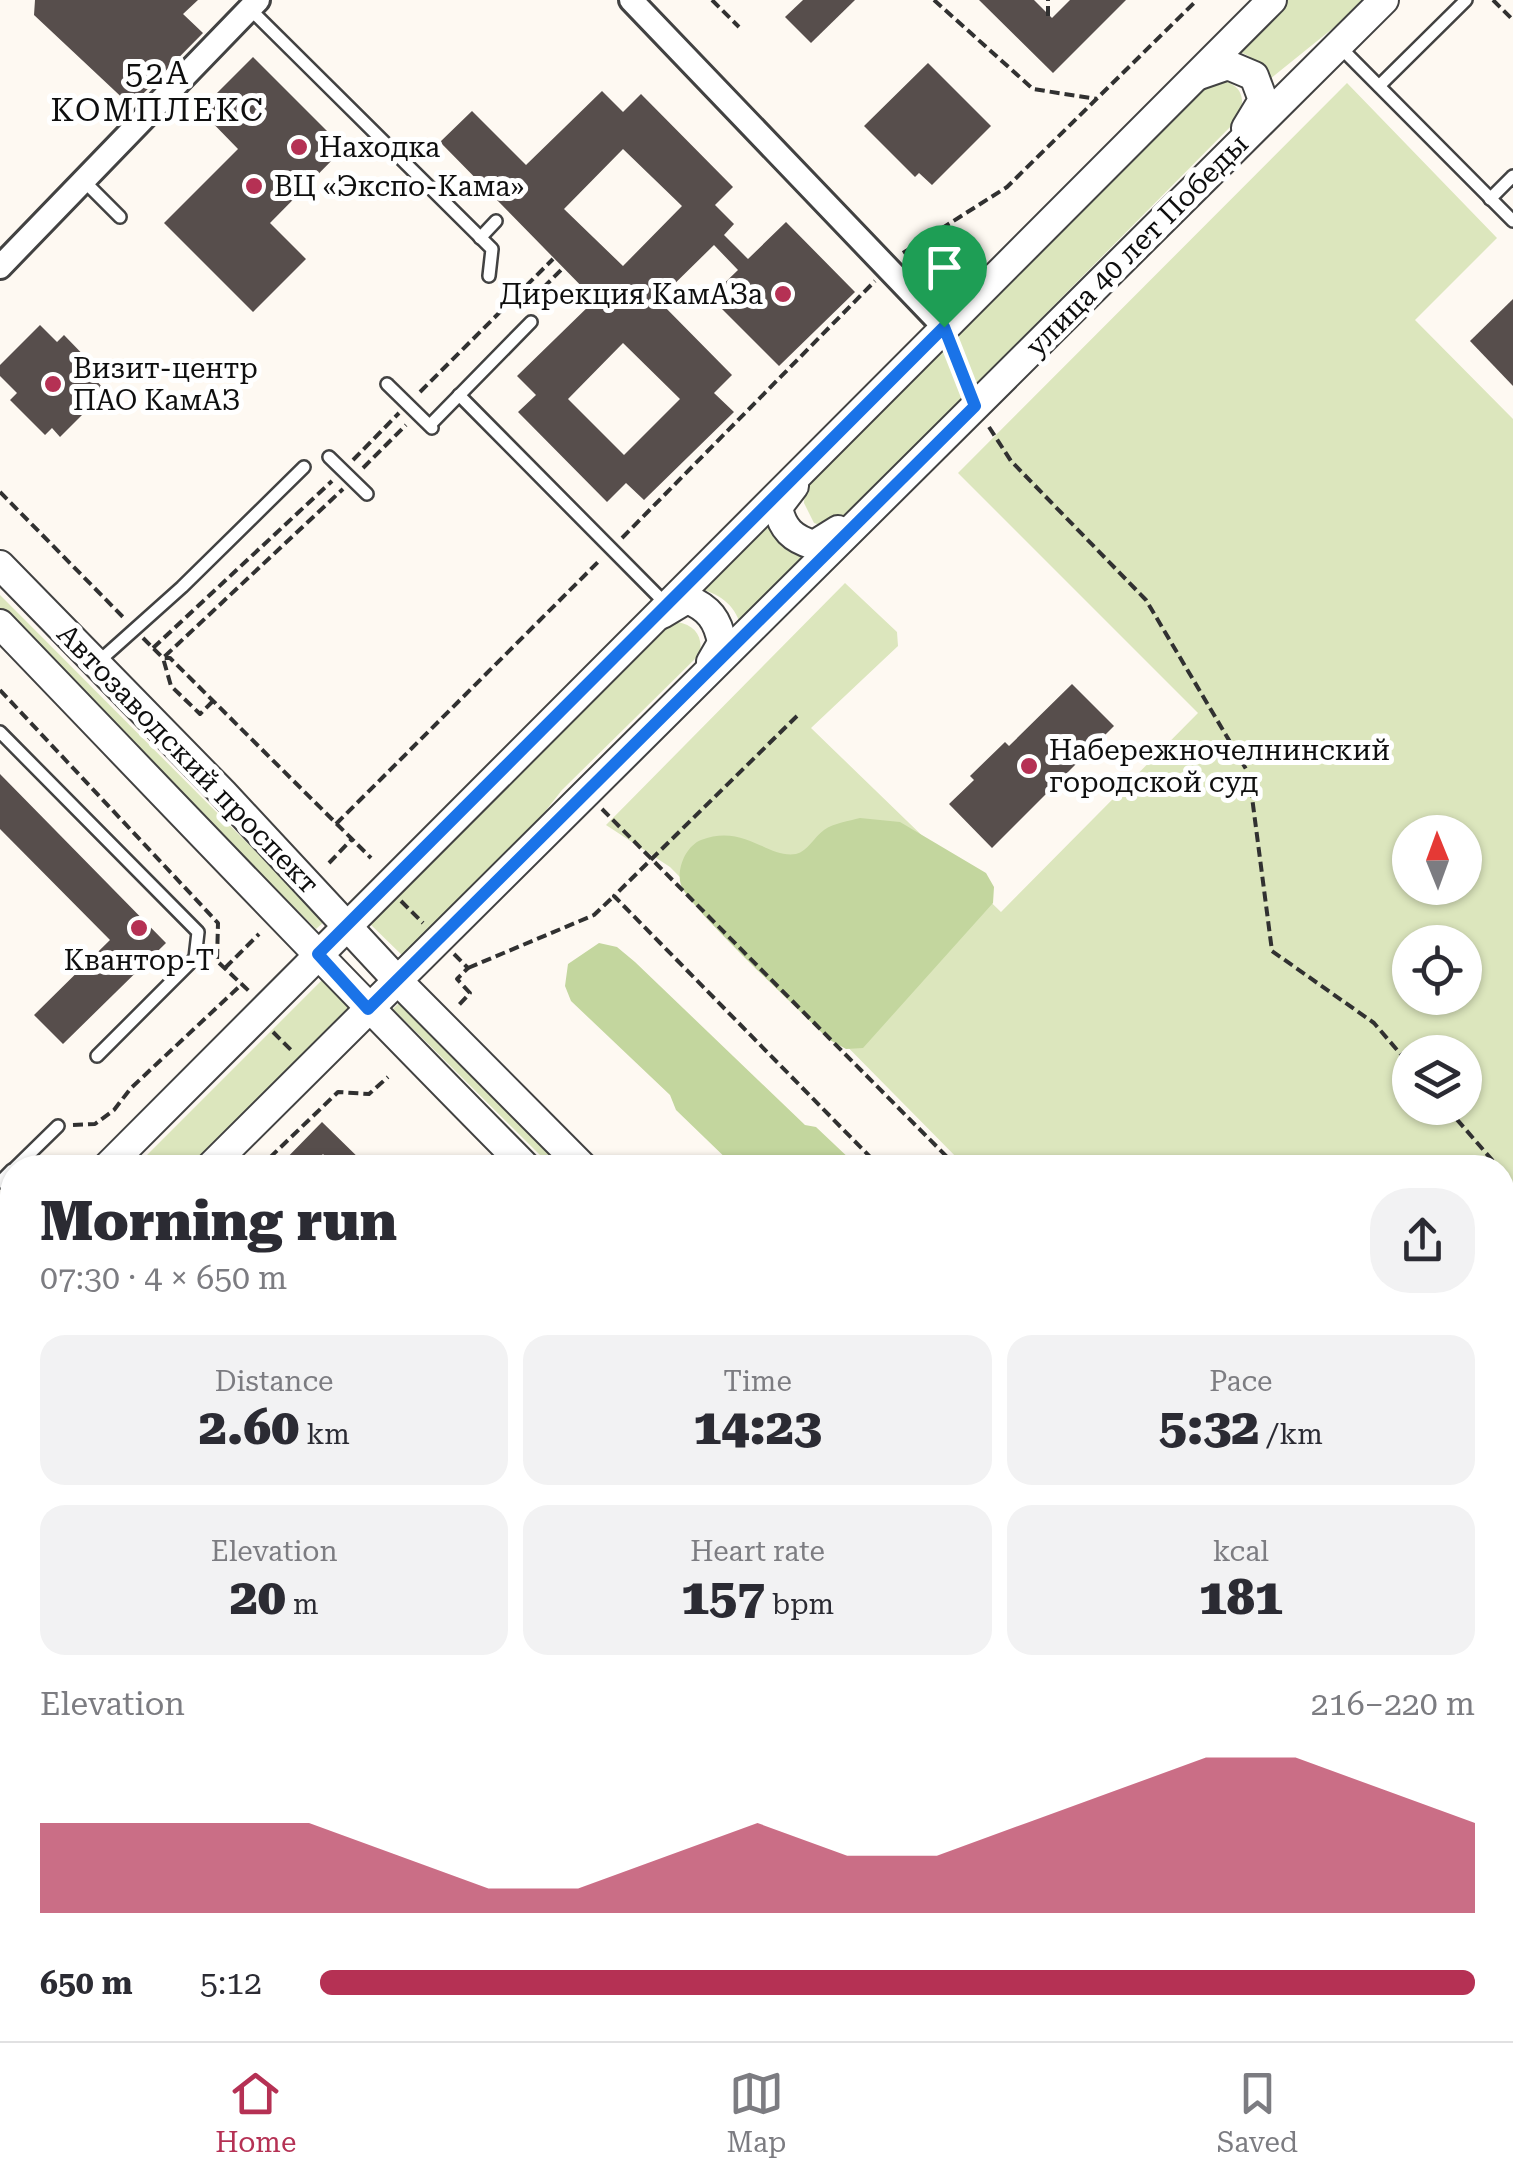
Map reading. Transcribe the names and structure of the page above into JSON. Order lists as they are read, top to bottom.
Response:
{
  "streets": {
    "street": ["улица 40 лет Победы", "Автозаводский проспект"]
  },
  "crossings": [
    ["улица 40 лет Победы", "Автозаводский проспект"]
  ],
  "districts": ["52А КОМПЛЕКС"],
  "places": [
    "Находка",
    "ВЦ «Экспо-Кама»",
    "Дирекция КамАЗа",
    "Визит-центр ПАО КамАЗ",
    "Набережночелнинский городской суд",
    "Квантор-Т"
  ],
  "north": "top",
  "page": {
    "heading": ["Morning run", "07:30 · 4 × 650 m"],
    "stats": [
      ["Distance", "2.60 km"],
      ["Time", "14:23"],
      ["Pace", "5:32 /km"],
      ["Elevation", "20 m"],
      ["Heart rate", "157 bpm"],
      ["kcal", "181"]
    ],
    "chart": ["Elevation", "216–220 m"],
    "list": [
      {
        "name": "650 m",
        "note": "5:12"
      }
    ],
    "tabs": ["Home", "Map", "Saved"]
  }
}
